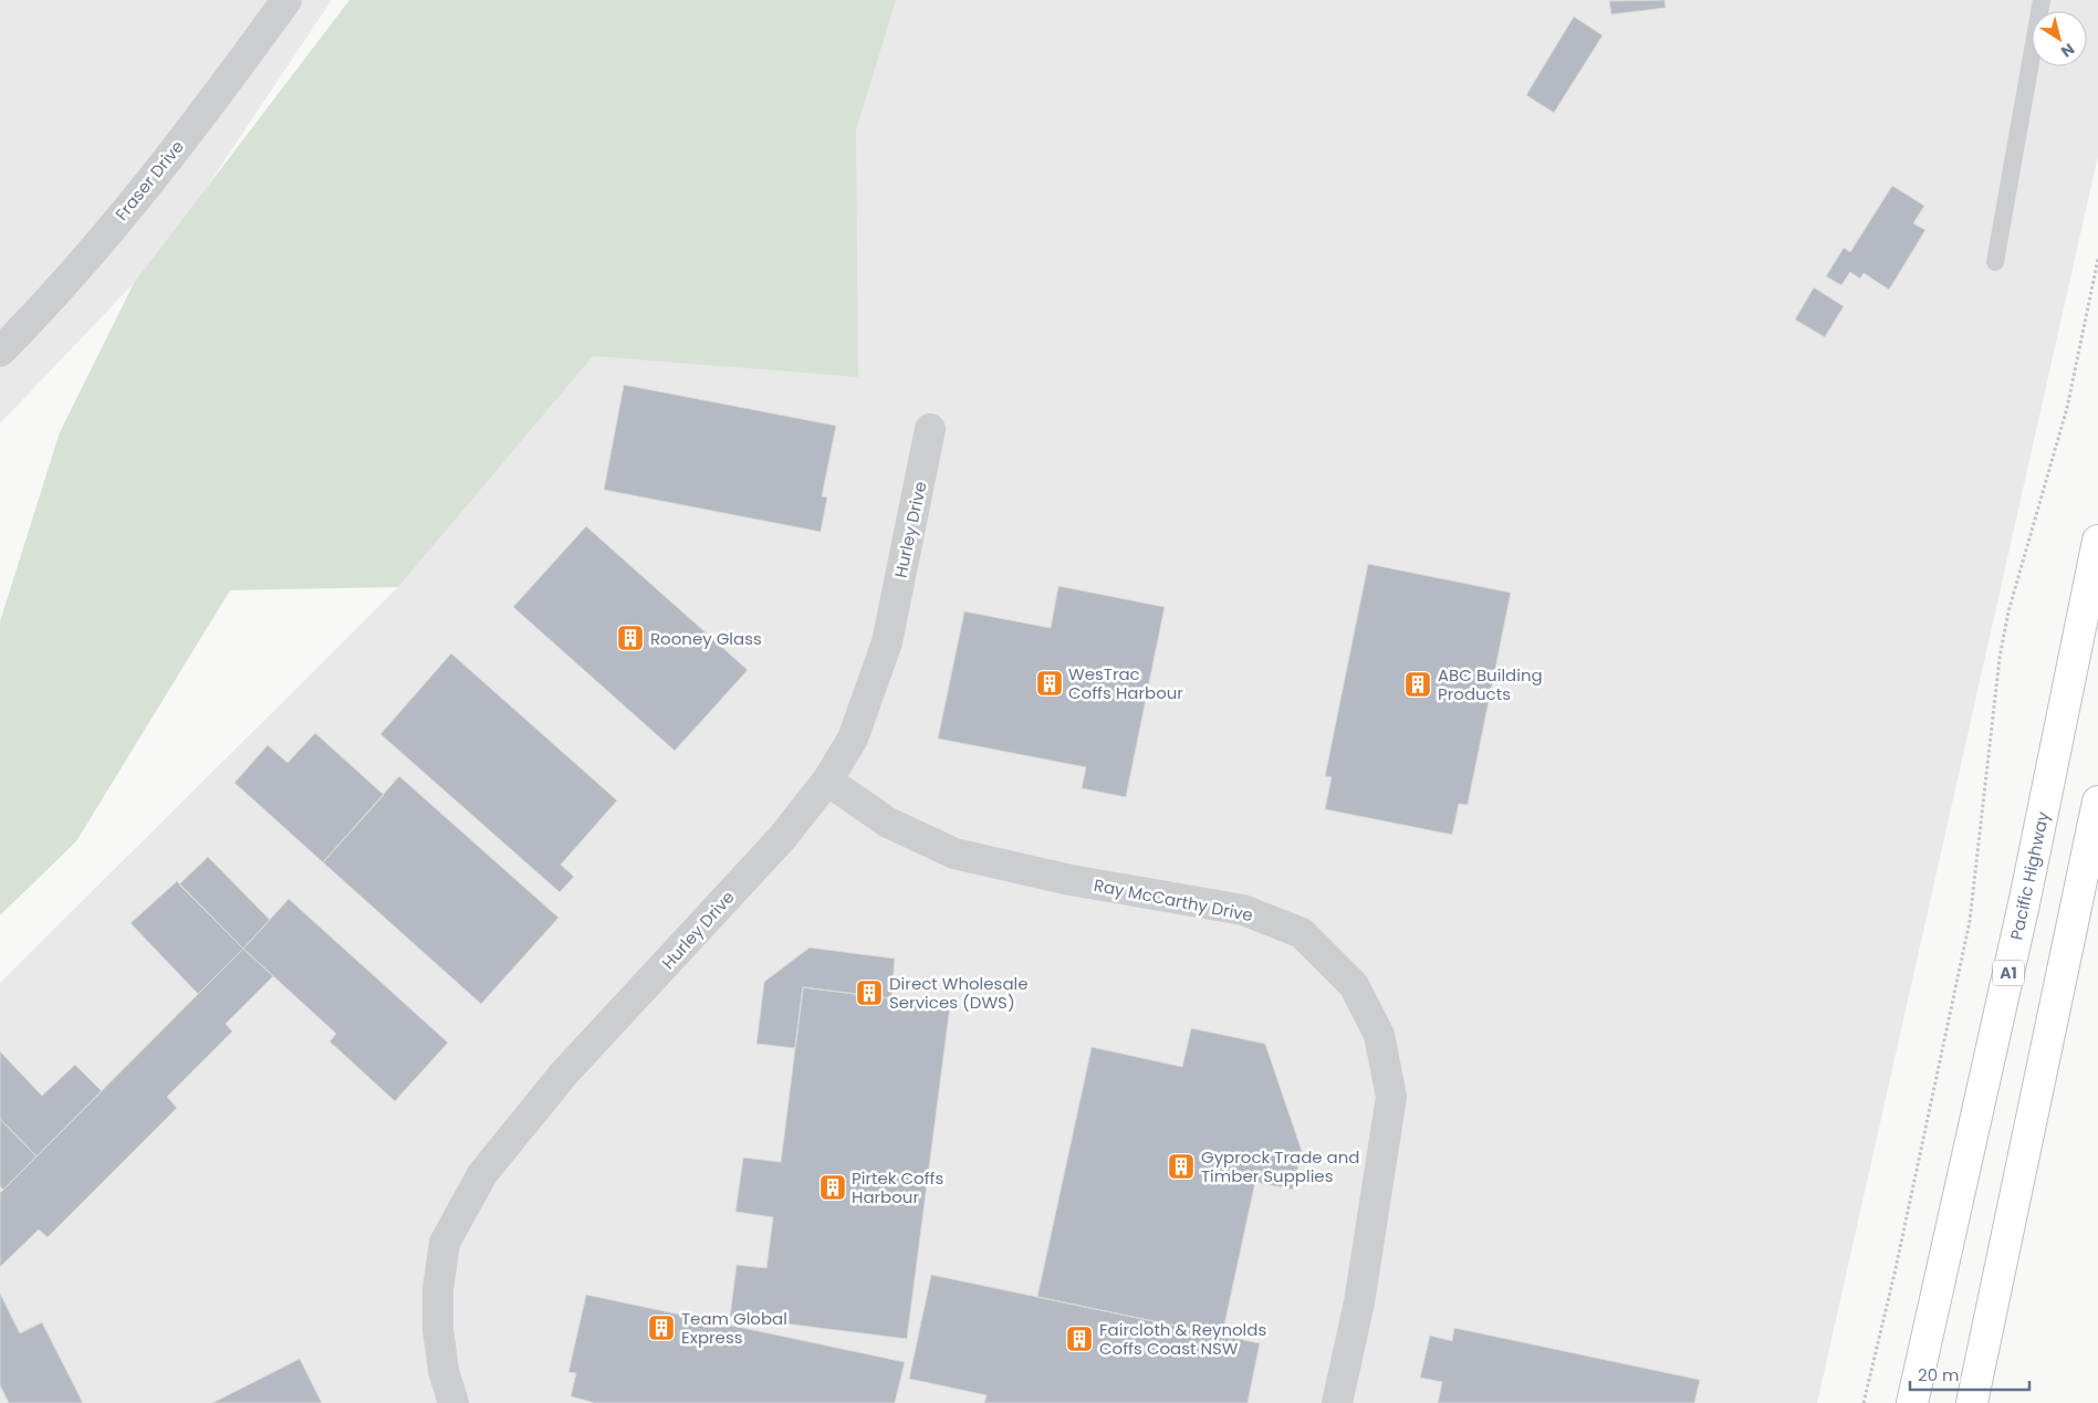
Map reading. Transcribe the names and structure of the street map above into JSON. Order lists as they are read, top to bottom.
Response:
{
  "streets": {
    "highway": ["Pacific Highway", "A1"],
    "street": ["Fraser Drive", "Hurley Drive", "Ray McCarthy Drive"]
  },
  "crossings": [
    ["Hurley Drive", "Ray McCarthy Drive"]
  ],
  "places": {
    "building": [
      "Rooney Glass",
      "WesTrac Coffs Harbour",
      "ABC Building Products",
      "Direct Wholesale Services (DWS)",
      "Gyprock Trade and Timber Supplies",
      "Pirtek Coffs Harbour",
      "Team Global Express",
      "Faircloth & Reynolds Coffs Coast NSW"
    ]
  },
  "scale_bar": "20 m",
  "north": "bottom right"
}
